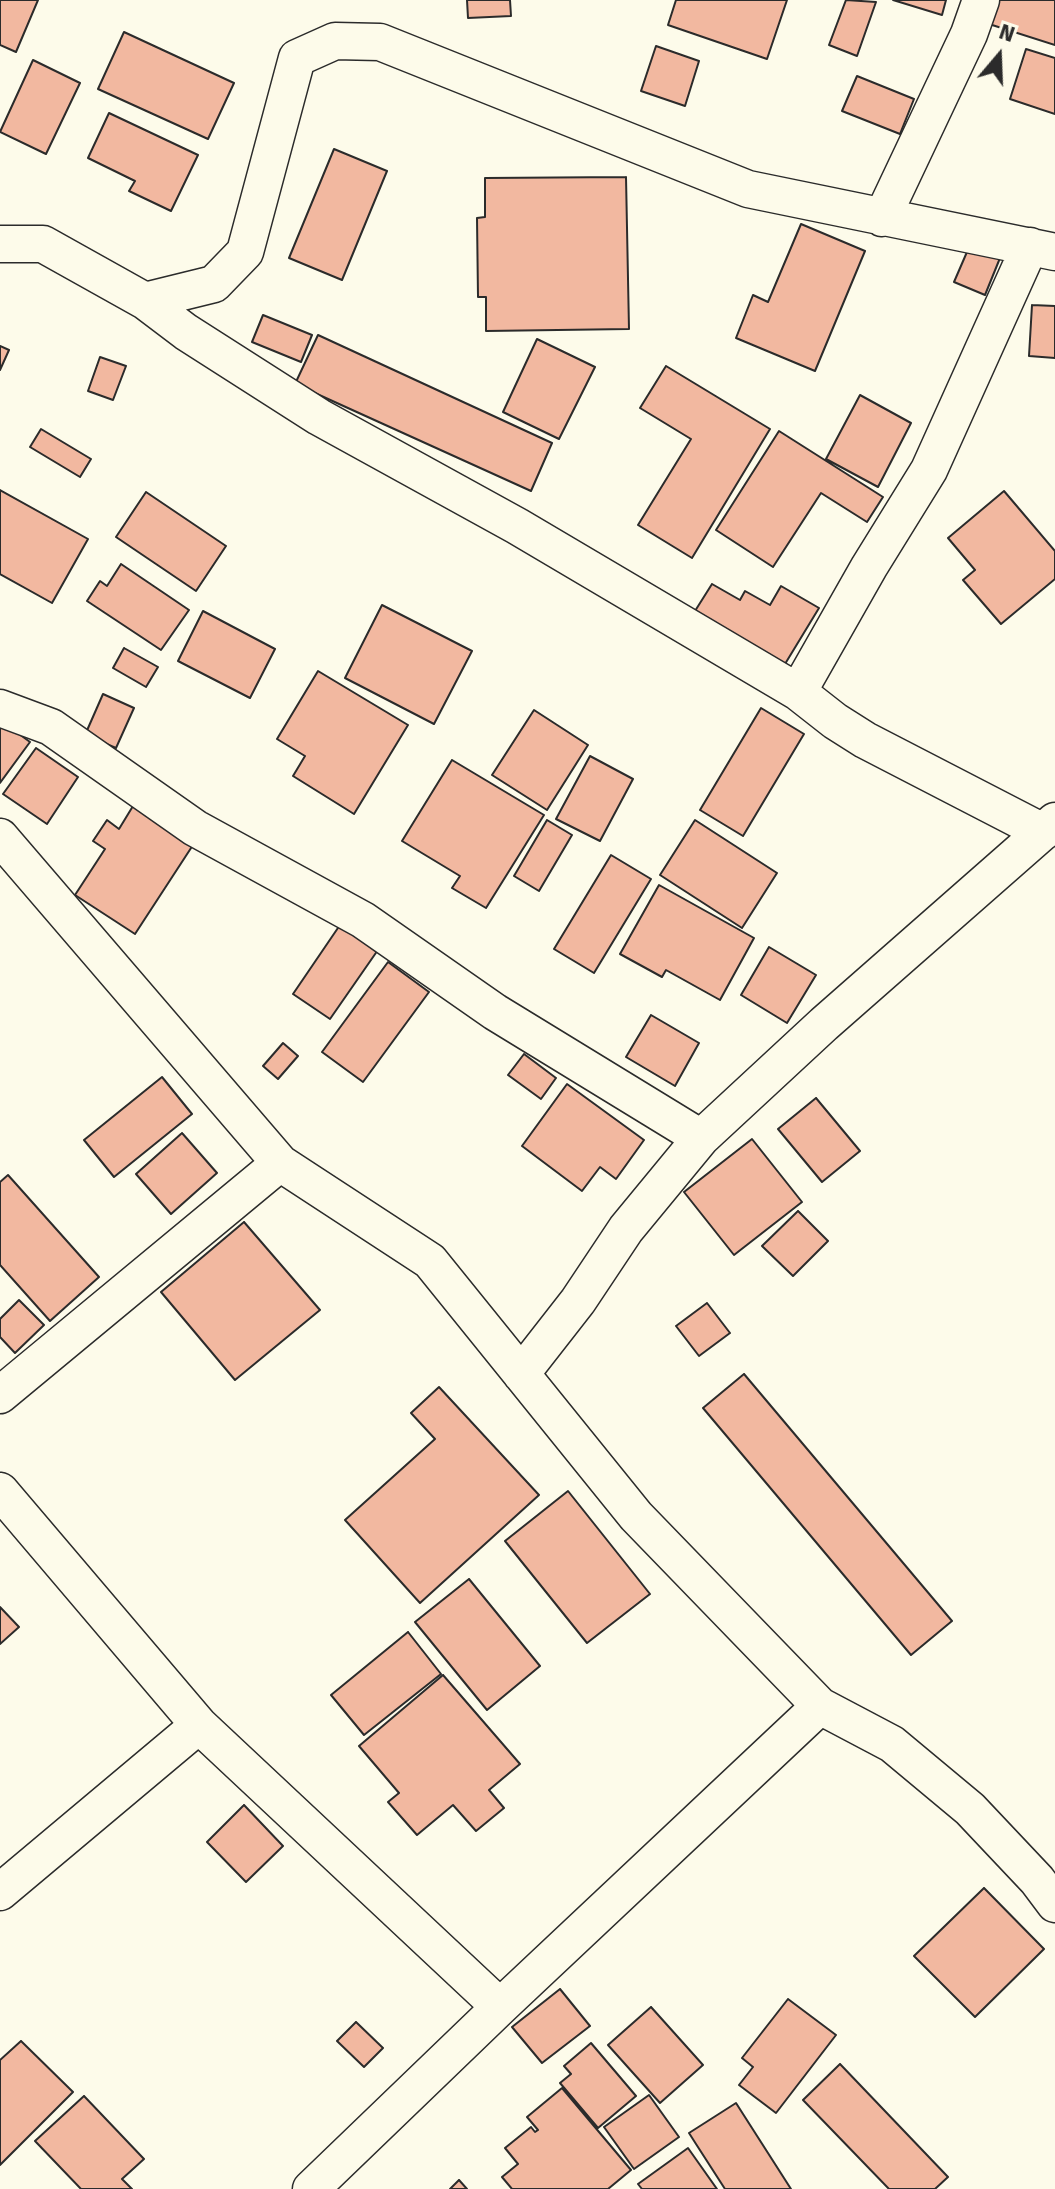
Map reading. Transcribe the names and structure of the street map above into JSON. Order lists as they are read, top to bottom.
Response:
{
  "north": "top"
}
